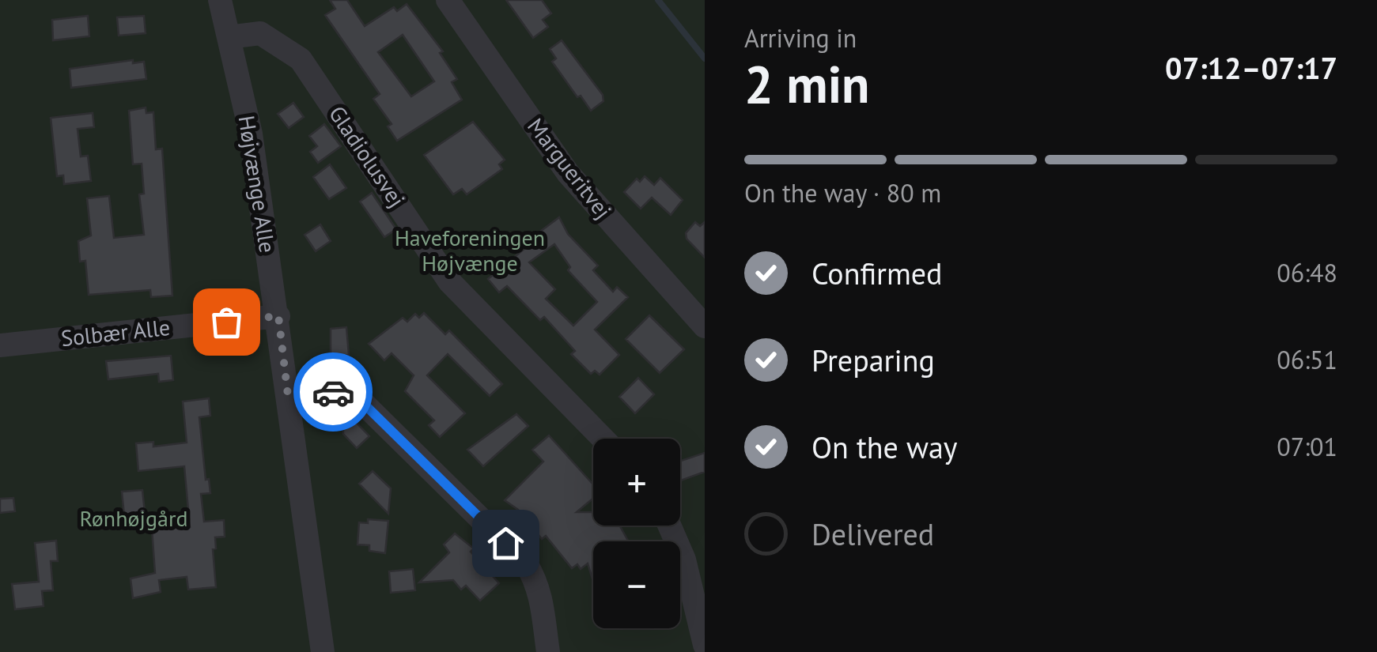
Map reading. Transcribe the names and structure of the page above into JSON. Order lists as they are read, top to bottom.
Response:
{
  "streets": {
    "street": [
      "Gladiolusvej",
      "Margueritvej",
      "Højvænge Alle",
      "Solbær Alle"
    ]
  },
  "crossings": [
    ["Gladiolusvej", "Højvænge Alle"],
    ["Højvænge Alle", "Solbær Alle"]
  ],
  "parks": ["Haveforeningen Højvænge", "Rønhøjgård"],
  "page": {
    "heading": ["2 min", "Arriving in", "07:12–07:17"],
    "bar": "On the way · 80 m",
    "list": [
      ["Confirmed", "06:48"],
      ["Preparing", "06:51"],
      ["On the way", "07:01"],
      "Delivered"
    ],
    "map_buttons": ["+", "−"]
  }
}
